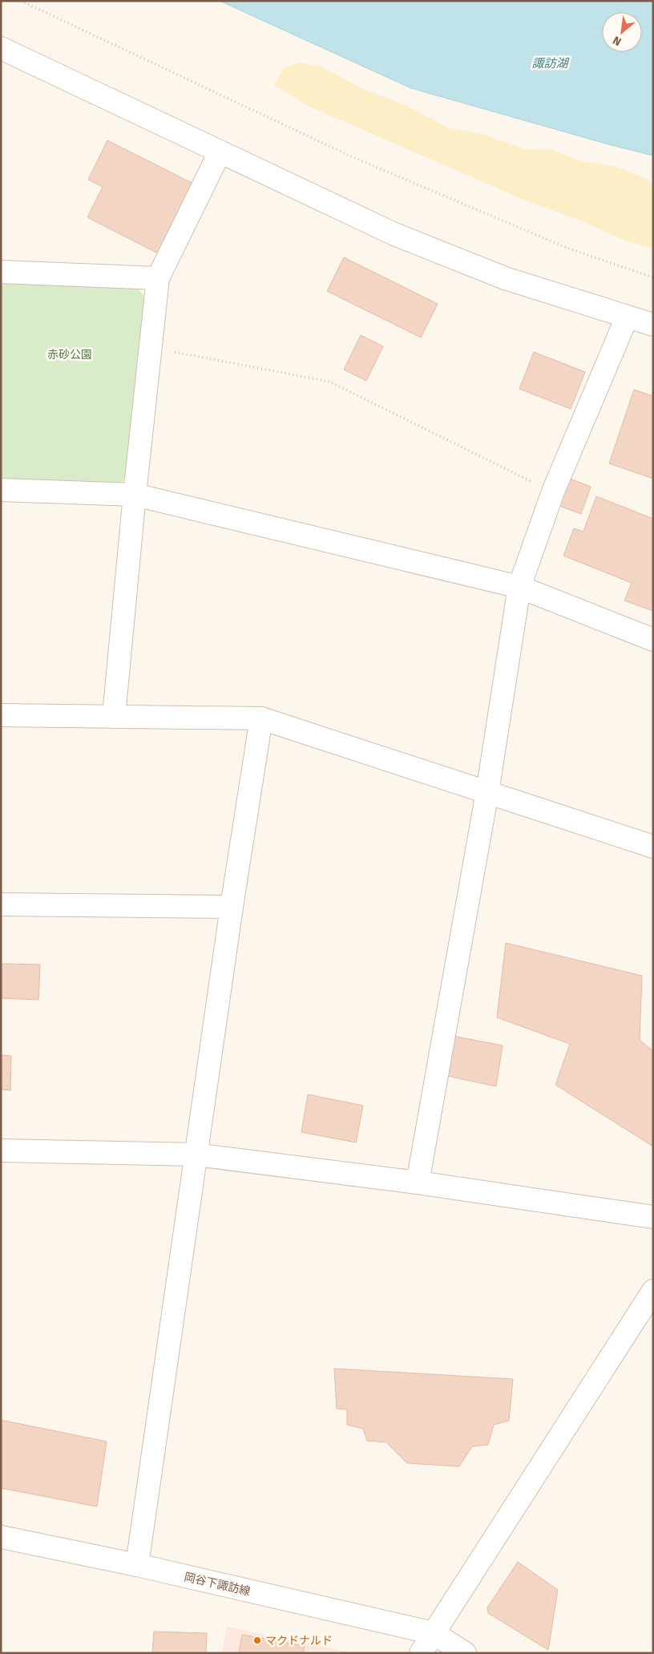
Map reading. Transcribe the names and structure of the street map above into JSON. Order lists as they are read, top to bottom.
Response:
{
  "streets": {
    "street": ["岡谷下諏訪線"]
  },
  "water": ["諏訪湖"],
  "parks": ["赤砂公園"],
  "places": ["マクドナルド"],
  "north": "bottom left"
}
